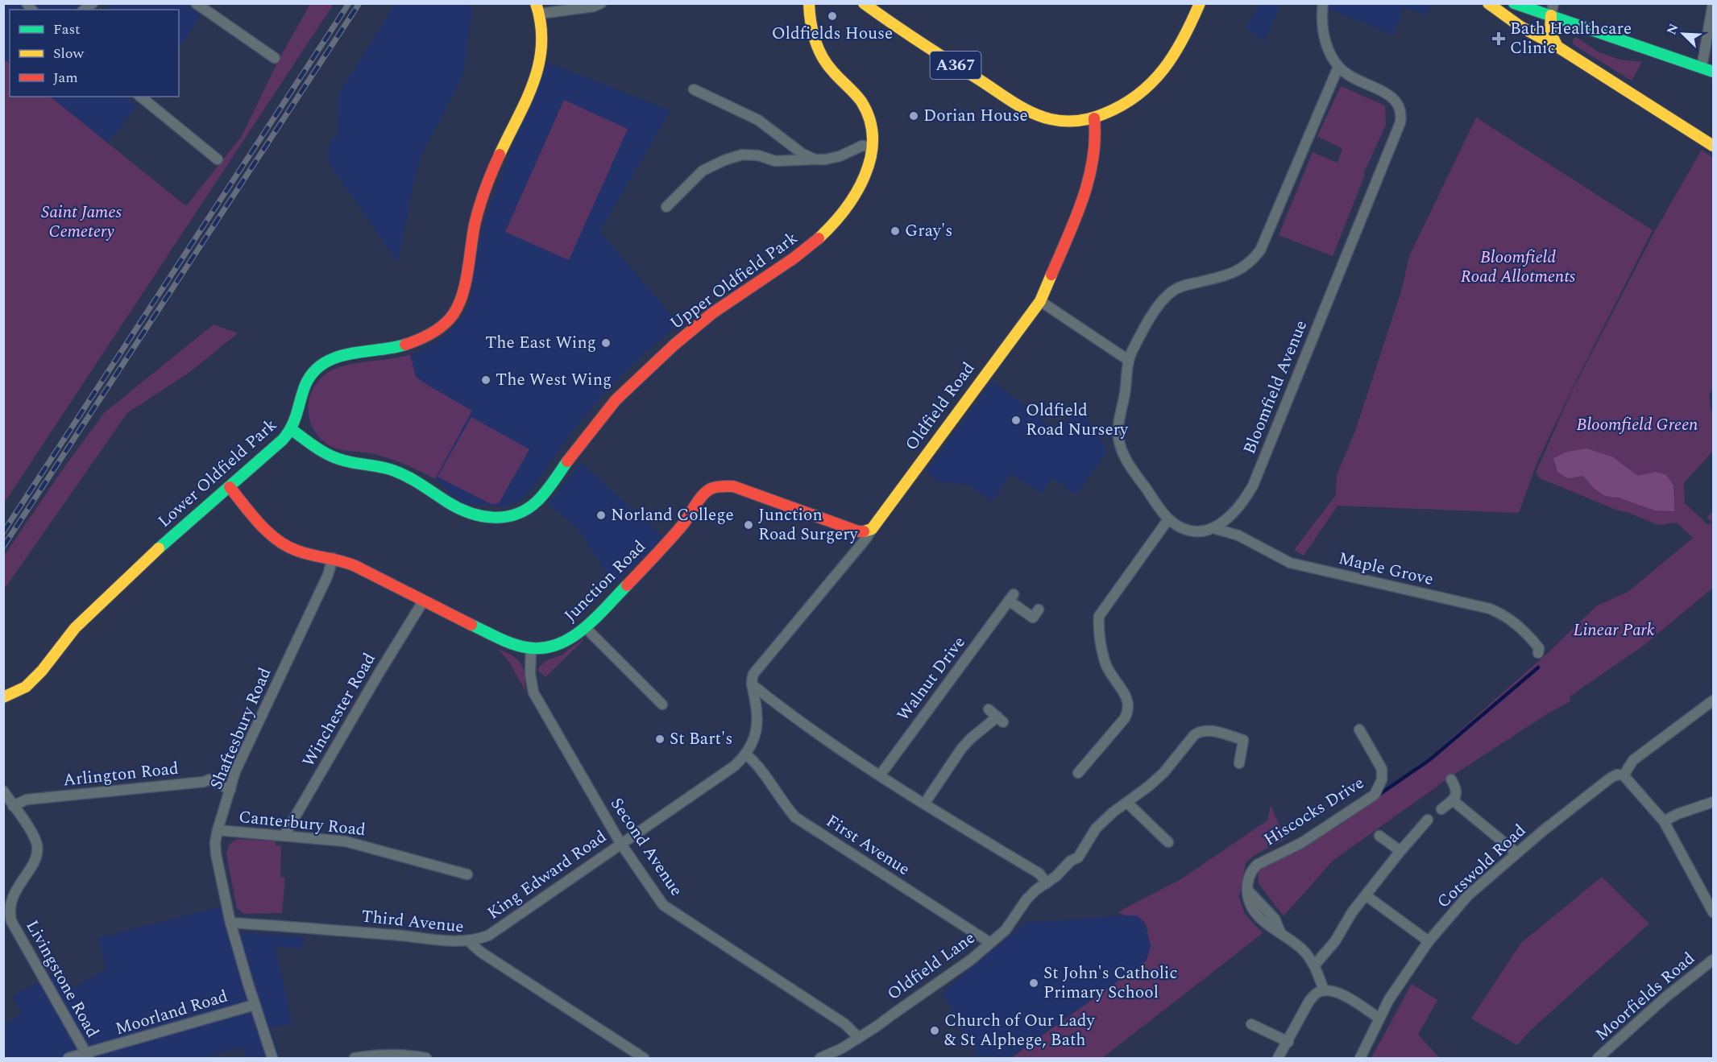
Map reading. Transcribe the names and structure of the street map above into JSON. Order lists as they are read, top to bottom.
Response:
{
  "streets": {
    "main road": [
      "A367",
      "Upper Oldfield Park",
      "Oldfield Road",
      "Lower Oldfield Park",
      "Junction Road"
    ],
    "street": [
      "Bloomfield Avenue",
      "Maple Grove",
      "Walnut Drive",
      "Winchester Road",
      "Shaftesbury Road",
      "Arlington Road",
      "Hiscocks Drive",
      "Canterbury Road",
      "First Avenue",
      "Second Avenue",
      "Cotswold Road",
      "King Edward Road",
      "Third Avenue",
      "Oldfield Lane",
      "Livingstone Road",
      "Moorfields Road",
      "Moorland Road"
    ]
  },
  "crossings": [
    ["A367", "Oldfield Road"],
    ["Upper Oldfield Park", "Lower Oldfield Park"],
    ["Bloomfield Avenue", "Maple Grove"],
    ["Oldfield Road", "Junction Road"],
    ["Oldfield Road", "King Edward Road"],
    ["Lower Oldfield Park", "Junction Road"],
    ["Junction Road", "Winchester Road"],
    ["Junction Road", "Shaftesbury Road"],
    ["Junction Road", "Second Avenue"],
    ["Winchester Road", "Canterbury Road"],
    ["Shaftesbury Road", "Arlington Road"],
    ["Shaftesbury Road", "Canterbury Road"],
    ["Shaftesbury Road", "Third Avenue"],
    ["Shaftesbury Road", "Moorland Road"],
    ["Arlington Road", "Livingstone Road"],
    ["First Avenue", "King Edward Road"],
    ["First Avenue", "Oldfield Lane"],
    ["Second Avenue", "King Edward Road"],
    ["Second Avenue", "Oldfield Lane"],
    ["King Edward Road", "Third Avenue"],
    ["Livingstone Road", "Moorland Road"]
  ],
  "parks": [
    "Saint James Cemetery",
    "Bloomfield Road Allotments",
    "Bloomfield Green",
    "Linear Park"
  ],
  "places": {
    "other": [
      "Oldfields House",
      "Dorian House",
      "Gray's",
      "The East Wing",
      "The West Wing",
      "Oldfield Road Nursery",
      "Norland College",
      "Junction Road Surgery",
      "St Bart's",
      "St John's Catholic Primary School",
      "Church of Our Lady & St Alphege, Bath"
    ],
    "health": ["Bath Healthcare Clinic"]
  },
  "legend": ["Fast", "Slow", "Jam"],
  "north": "top left"
}
